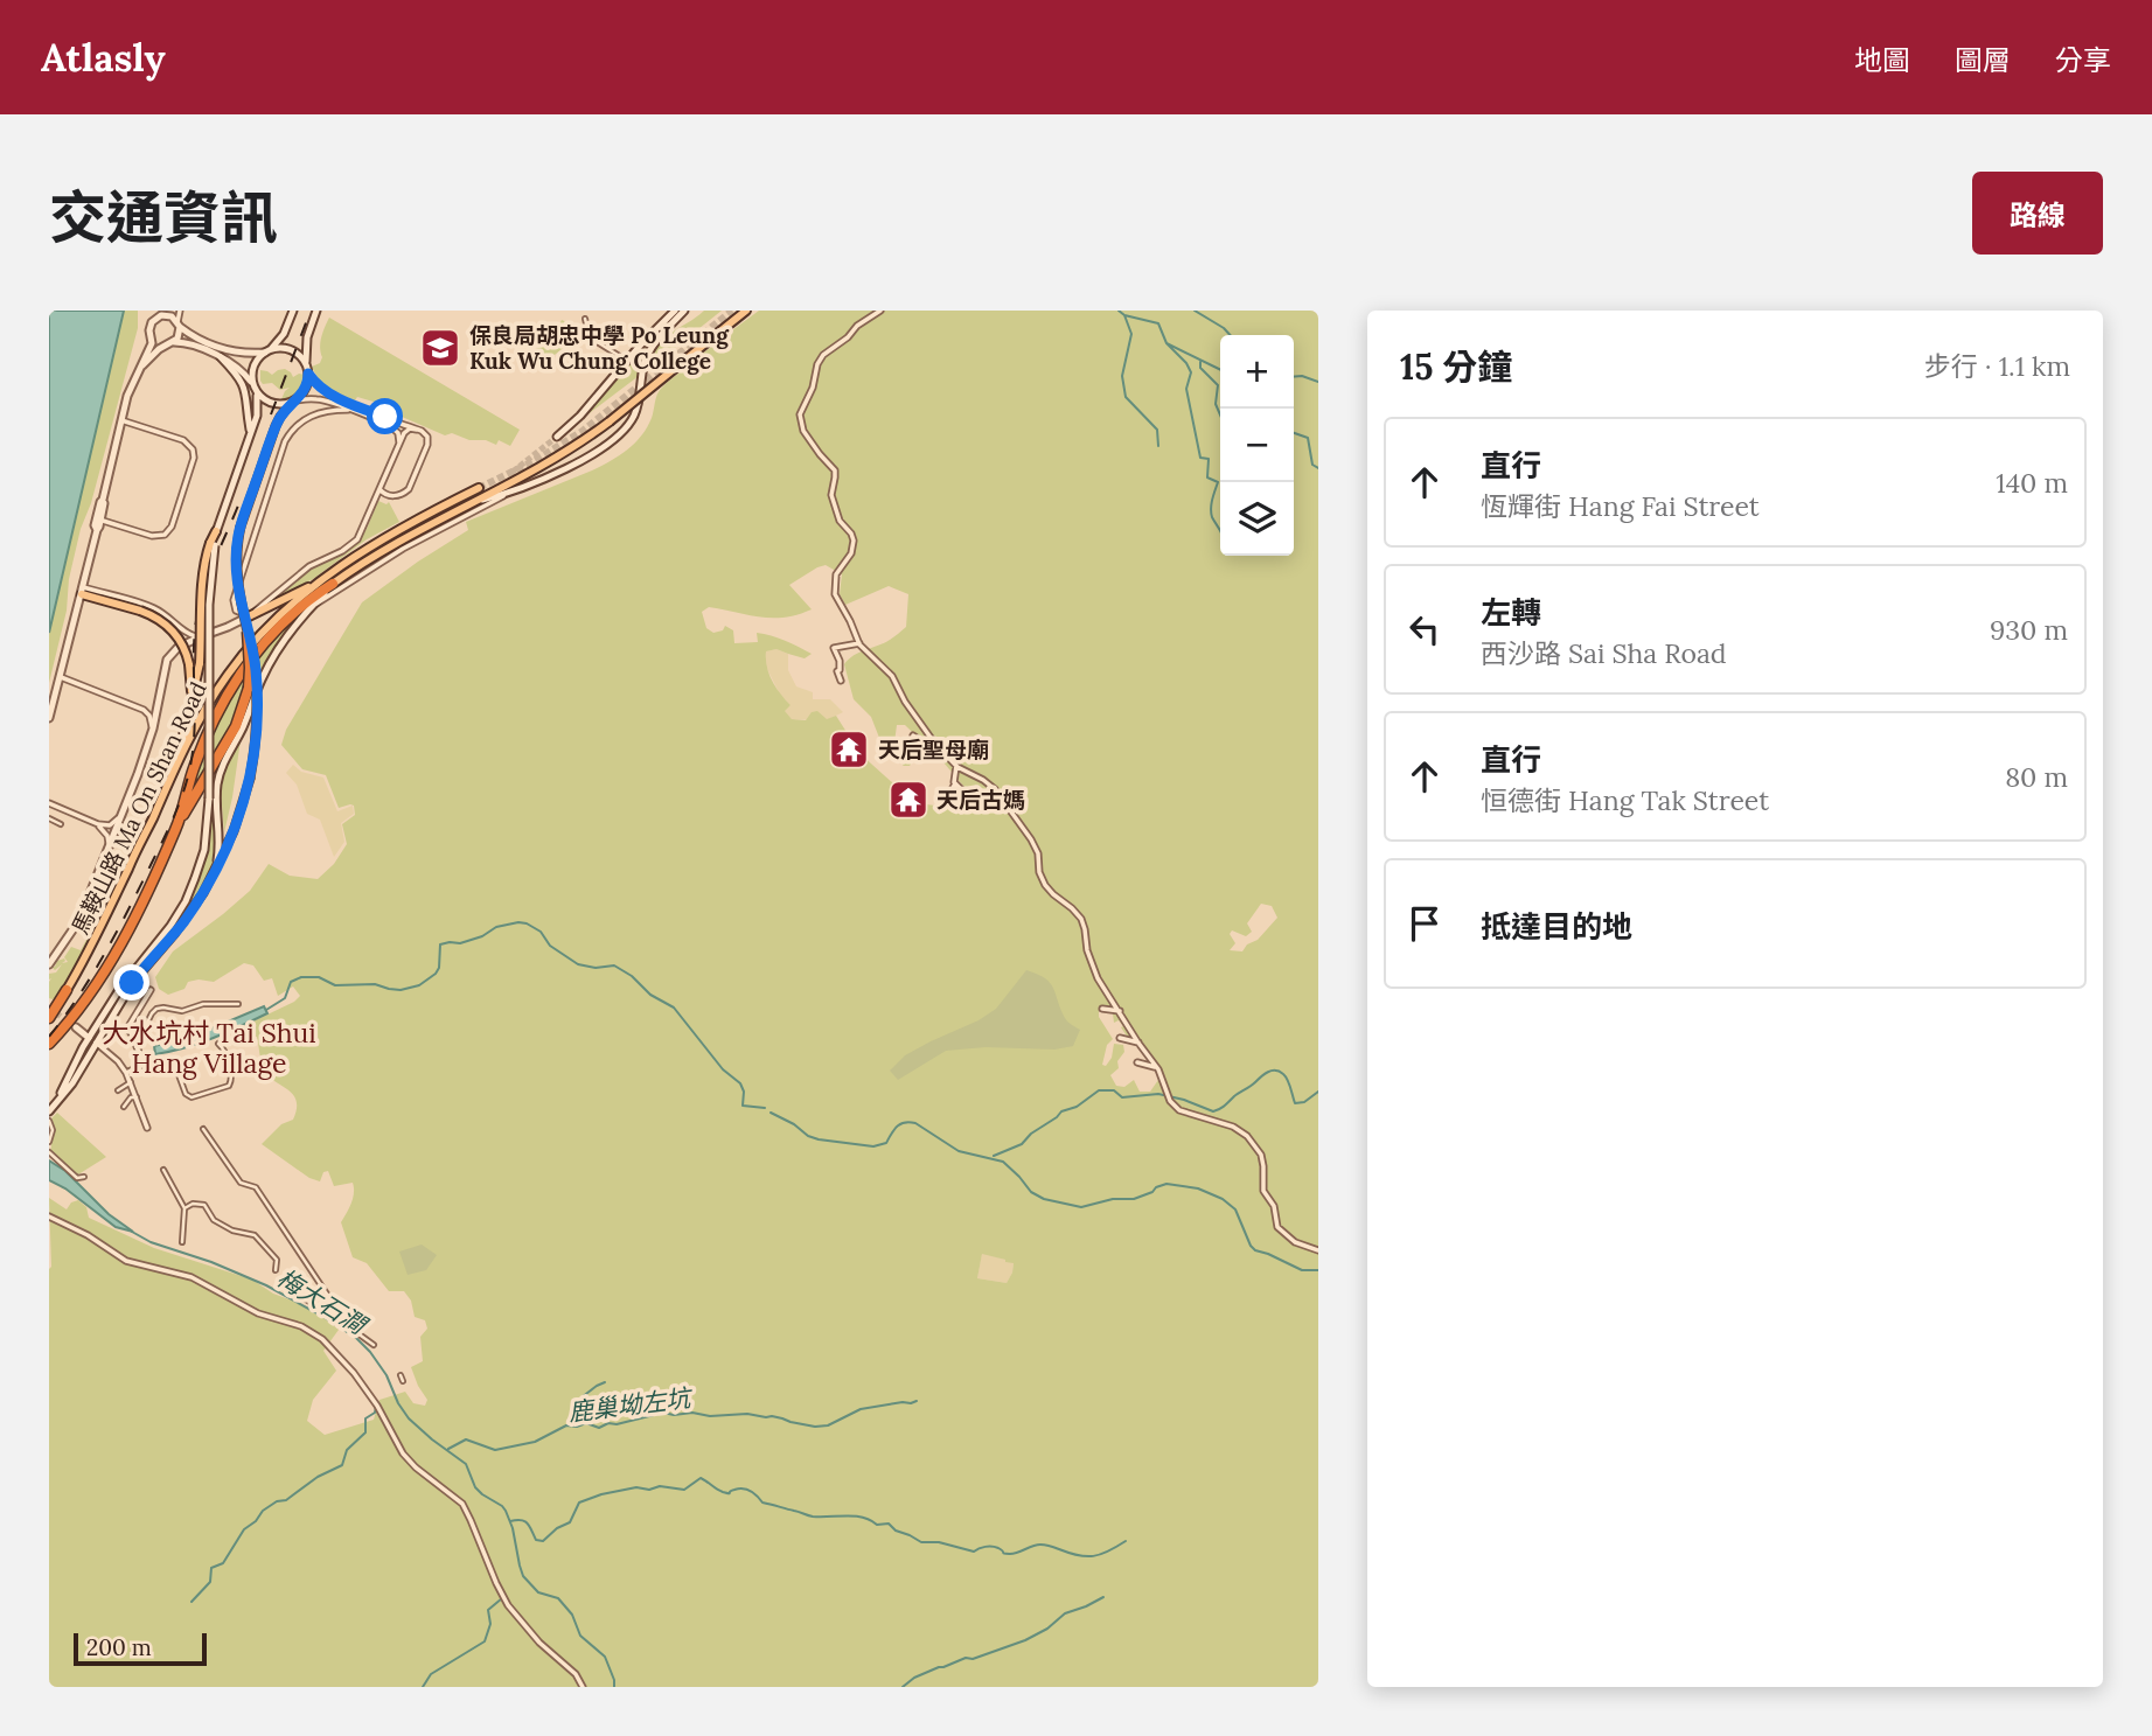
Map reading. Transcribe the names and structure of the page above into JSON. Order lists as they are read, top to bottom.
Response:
{
  "streets": {
    "highway": ["馬鞍山路 Ma On Shan Road"]
  },
  "districts": ["大水坑村 Tai Shui Hang Village"],
  "water": ["梅大石澗", "鹿巢坳左坑"],
  "places": {
    "school or university": ["保良局胡忠中學 Po Leung Kuk Wu Chung College"],
    "temple": ["天后聖母廟", "天后古媽"]
  },
  "scale_bar": "200 m",
  "page": {
    "header": "Atlasly",
    "nav": ["地圖", "圖層", "分享"],
    "title": "交通資訊",
    "buttons": "路線",
    "heading": ["15 分鐘", "步行 · 1.1 km"],
    "map_buttons": ["+", "−"],
    "list": [
      ["直行", "恆輝街 Hang Fai Street", "140 m"],
      ["左轉", "西沙路 Sai Sha Road", "930 m"],
      ["直行", "恒德街 Hang Tak Street", "80 m"],
      "抵達目的地"
    ],
    "scale": "200 m"
  }
}
